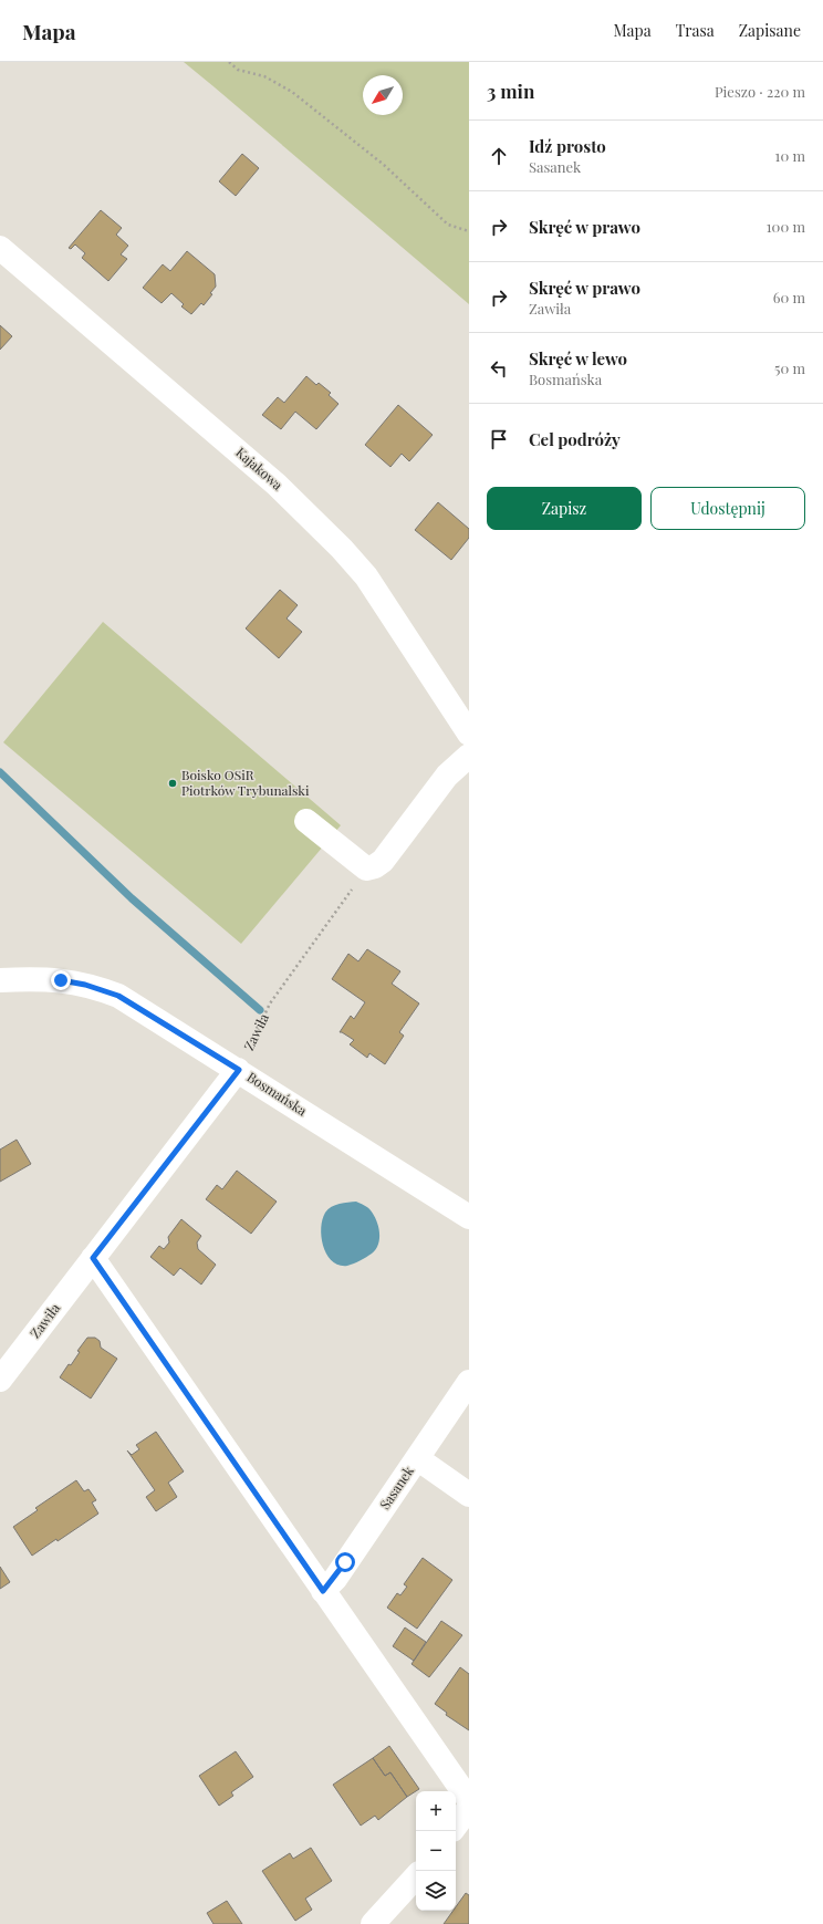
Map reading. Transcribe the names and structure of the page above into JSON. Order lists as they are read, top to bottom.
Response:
{
  "streets": {
    "street": [
      "Kajakowa",
      "Zawiła",
      "Bosmańska",
      "Sasanek"
    ]
  },
  "crossings": [
    ["Zawiła", "Bosmańska"]
  ],
  "places": ["Boisko OSiR Piotrków Trybunalski"],
  "north": "bottom left",
  "page": {
    "header": "Mapa",
    "nav": ["Mapa", "Trasa", "Zapisane"],
    "heading": ["3 min", "Pieszo · 220 m"],
    "list": [
      ["Idź prosto", "Sasanek", "10 m"],
      ["Skręć w prawo", "100 m"],
      ["Skręć w prawo", "Zawiła", "60 m"],
      ["Skręć w lewo", "Bosmańska", "50 m"],
      "Cel podróży"
    ],
    "buttons": ["Zapisz", "Udostępnij"],
    "map_buttons": ["+", "−"]
  }
}
